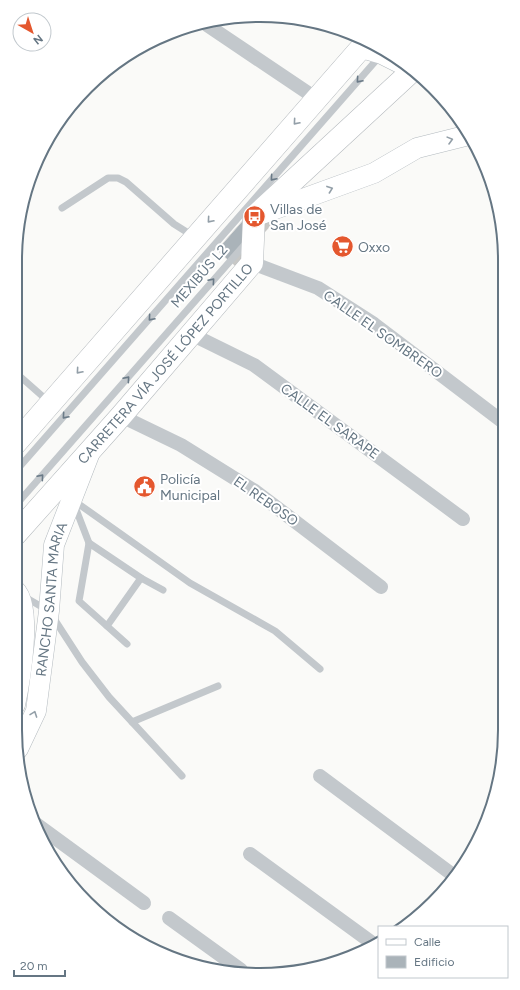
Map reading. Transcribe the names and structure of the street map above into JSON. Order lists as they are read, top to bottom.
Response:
{
  "streets": {
    "main road": ["CARRETERA VÍA JOSÉ LÓPEZ PORTILLO"],
    "street": [
      "CALLE EL SOMBRERO",
      "CALLE EL SARAPE",
      "EL REBOSO",
      "RANCHO SANTA MARIA"
    ],
    "lane": ["MEXIBÚS L2"]
  },
  "crossings": [
    ["MEXIBÚS L2", "CARRETERA VÍA JOSÉ LÓPEZ PORTILLO"],
    ["CALLE EL SOMBRERO", "CARRETERA VÍA JOSÉ LÓPEZ PORTILLO"],
    ["CARRETERA VÍA JOSÉ LÓPEZ PORTILLO", "CALLE EL SARAPE"],
    ["CARRETERA VÍA JOSÉ LÓPEZ PORTILLO", "EL REBOSO"],
    ["CARRETERA VÍA JOSÉ LÓPEZ PORTILLO", "RANCHO SANTA MARIA"]
  ],
  "places": {
    "bus stop": ["Villas de San José"],
    "supermarket": ["Oxxo"],
    "public building": ["Policía Municipal"]
  },
  "legend": ["Calle", "Edificio"],
  "scale_bar": "20 m",
  "north": "bottom right"
}
